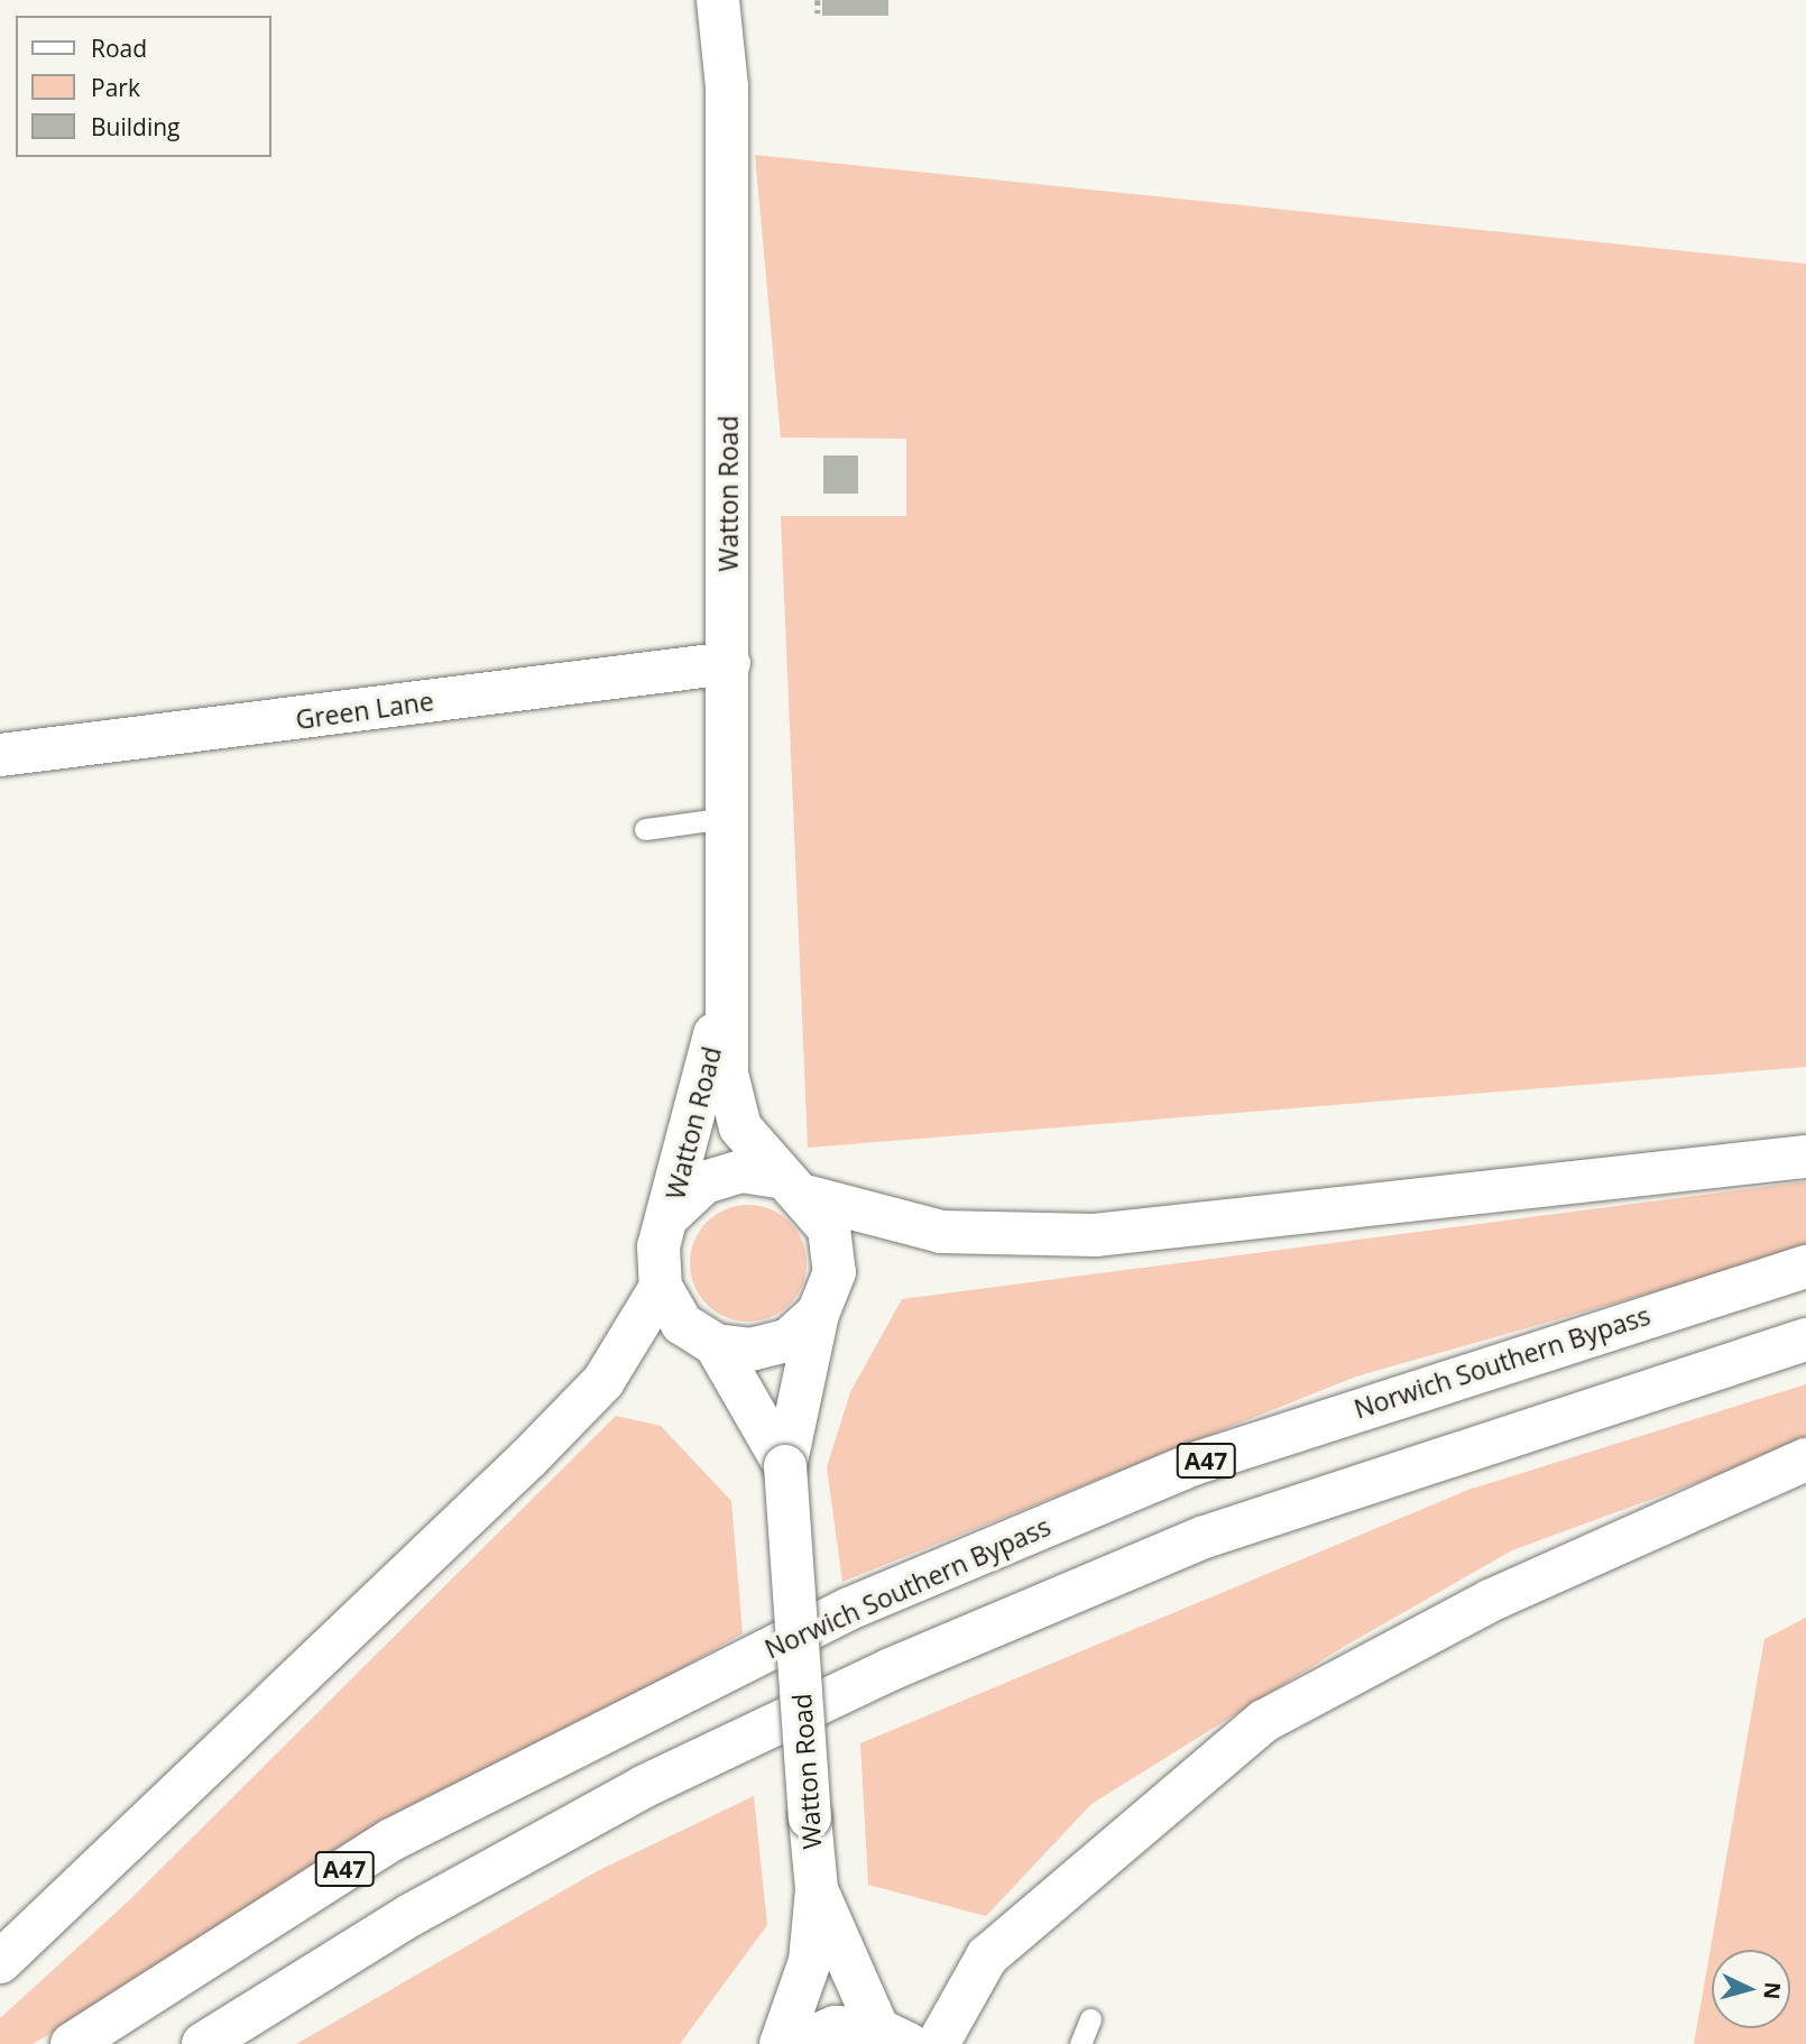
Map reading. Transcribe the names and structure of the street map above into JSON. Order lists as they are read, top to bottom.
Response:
{
  "streets": {
    "main road": [
      "Watton Road",
      "Green Lane",
      "Norwich Southern Bypass",
      "A47"
    ]
  },
  "crossings": [
    ["Watton Road", "Green Lane"]
  ],
  "legend": ["Road", "Park", "Building"],
  "north": "right"
}
